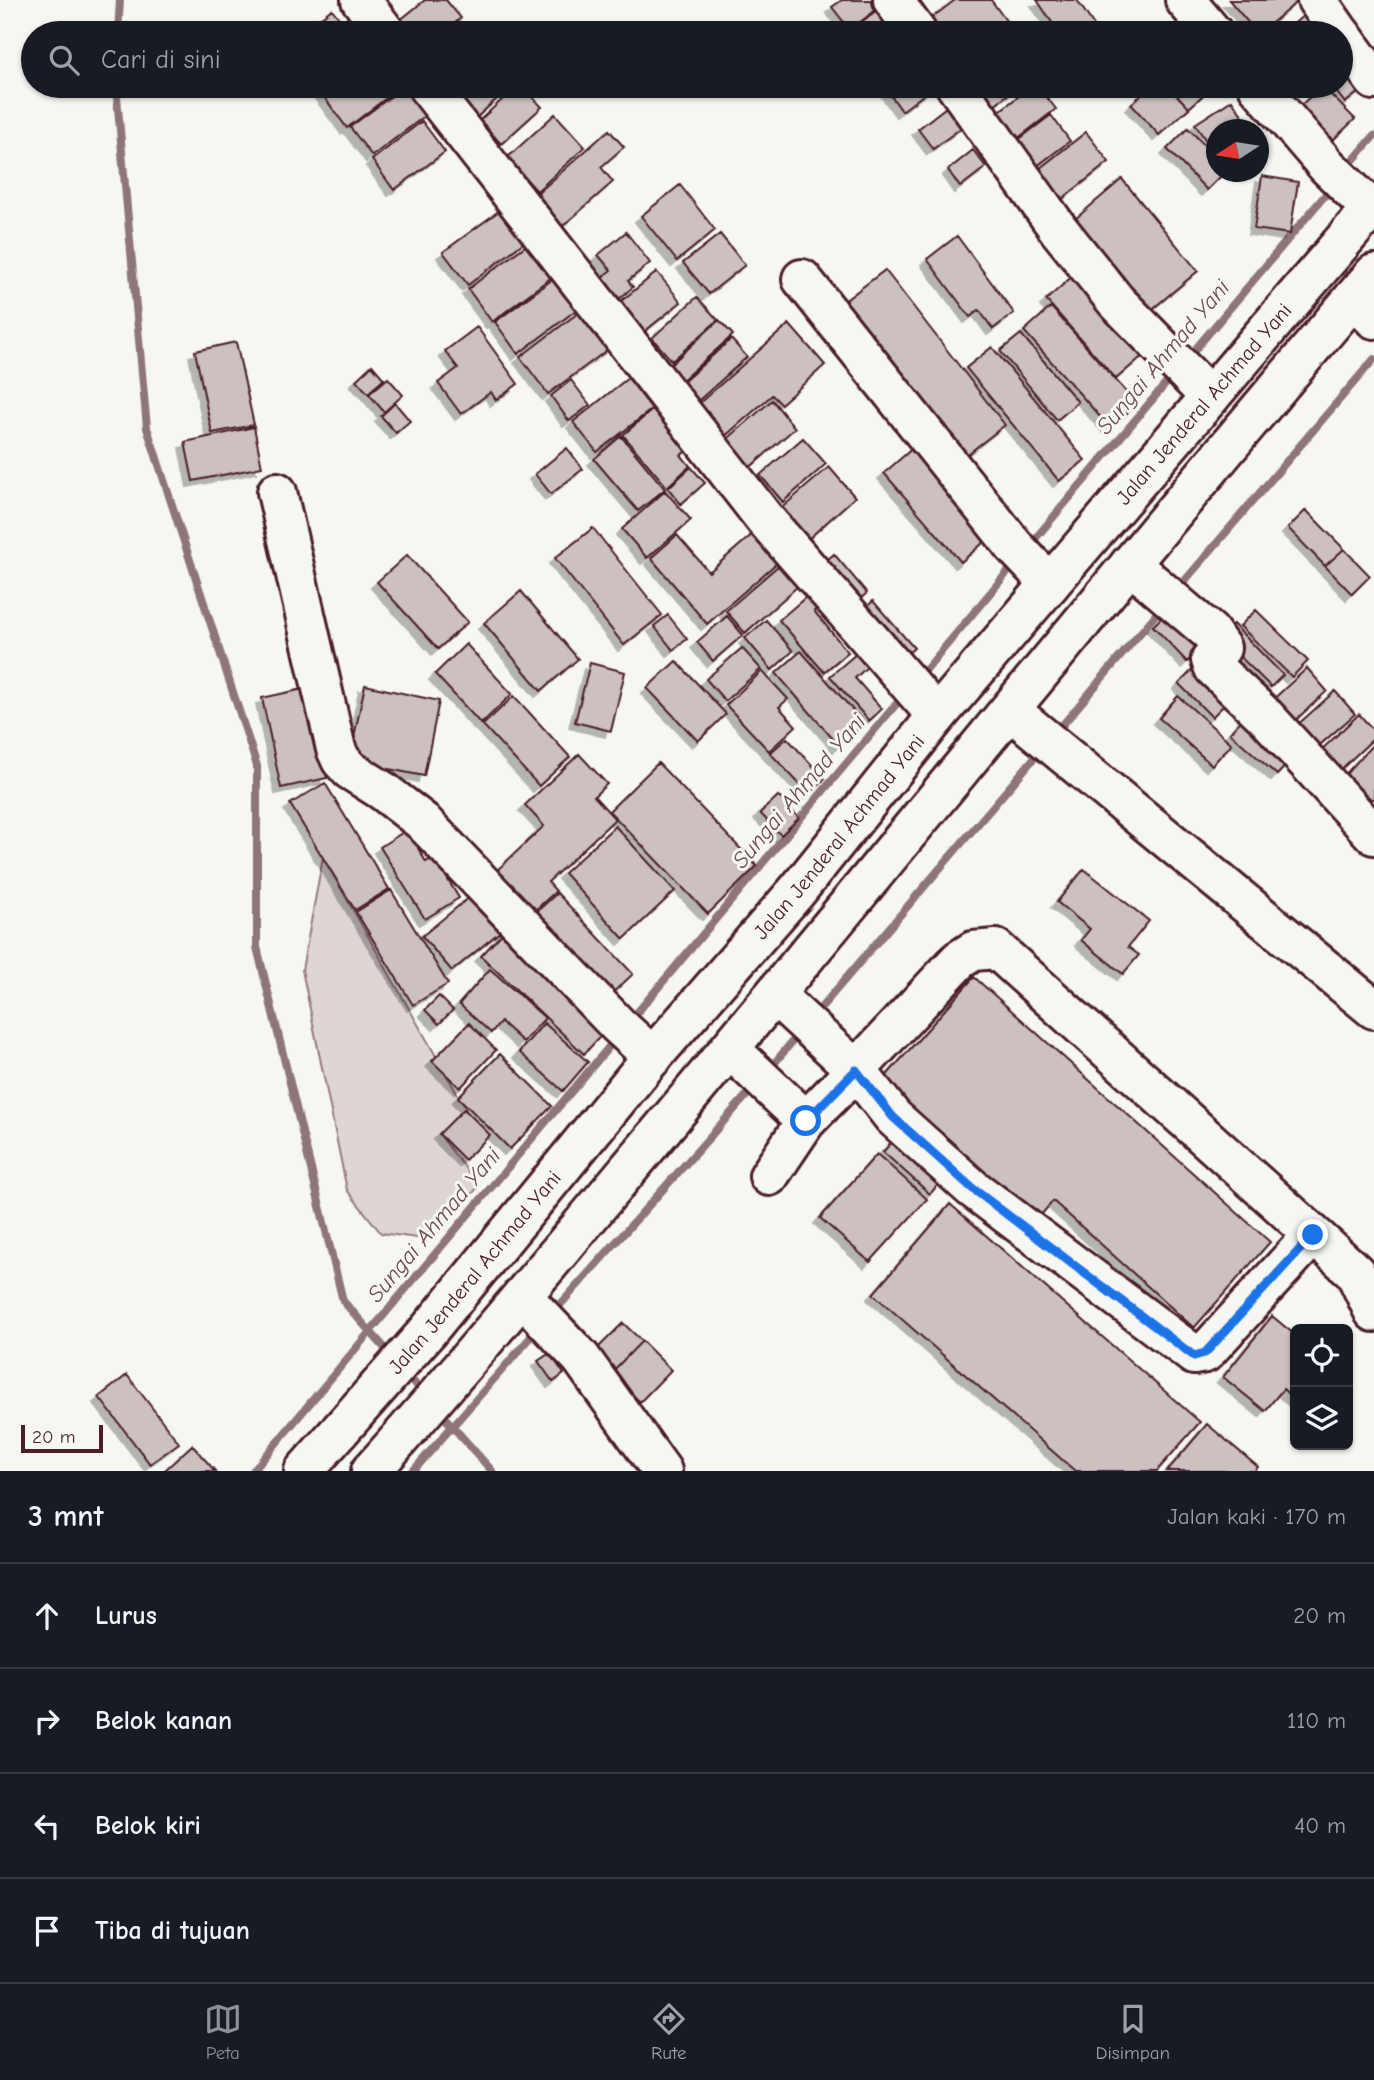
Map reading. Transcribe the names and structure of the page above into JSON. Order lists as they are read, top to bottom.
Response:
{
  "streets": {
    "main road": ["Jalan Jenderal Achmad Yani"]
  },
  "water": ["Sungai Ahmad Yani"],
  "scale_bar": "20 m",
  "north": "left",
  "page": {
    "search": "Cari di sini",
    "scale": "20 m",
    "heading": ["3 mnt", "Jalan kaki · 170 m"],
    "list": [
      ["Lurus", "20 m"],
      ["Belok kanan", "110 m"],
      ["Belok kiri", "40 m"],
      "Tiba di tujuan"
    ],
    "nav": ["Peta", "Rute", "Disimpan"]
  }
}
